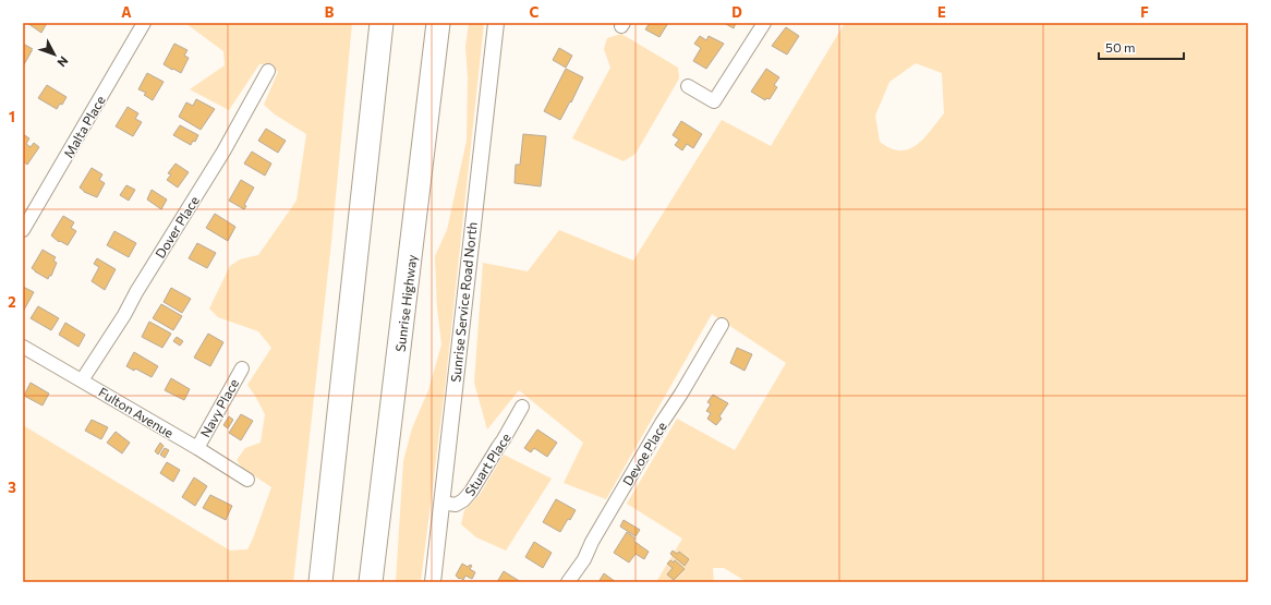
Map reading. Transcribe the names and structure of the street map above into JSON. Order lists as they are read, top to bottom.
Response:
{
  "streets": {
    "highway": ["Sunrise Highway"],
    "street": [
      "Malta Place",
      "Dover Place",
      "Sunrise Service Road North",
      "Navy Place",
      "Fulton Avenue",
      "Devoe Place",
      "Stuart Place"
    ]
  },
  "crossings": [
    ["Dover Place", "Fulton Avenue"],
    ["Sunrise Service Road North", "Stuart Place"],
    ["Navy Place", "Fulton Avenue"]
  ],
  "scale_bar": "50 m",
  "north": "bottom right",
  "grid": {
    "columns": [
      "A",
      "B",
      "C",
      "D",
      "E",
      "F"
    ],
    "rows": ["1", "2", "3"]
  }
}
